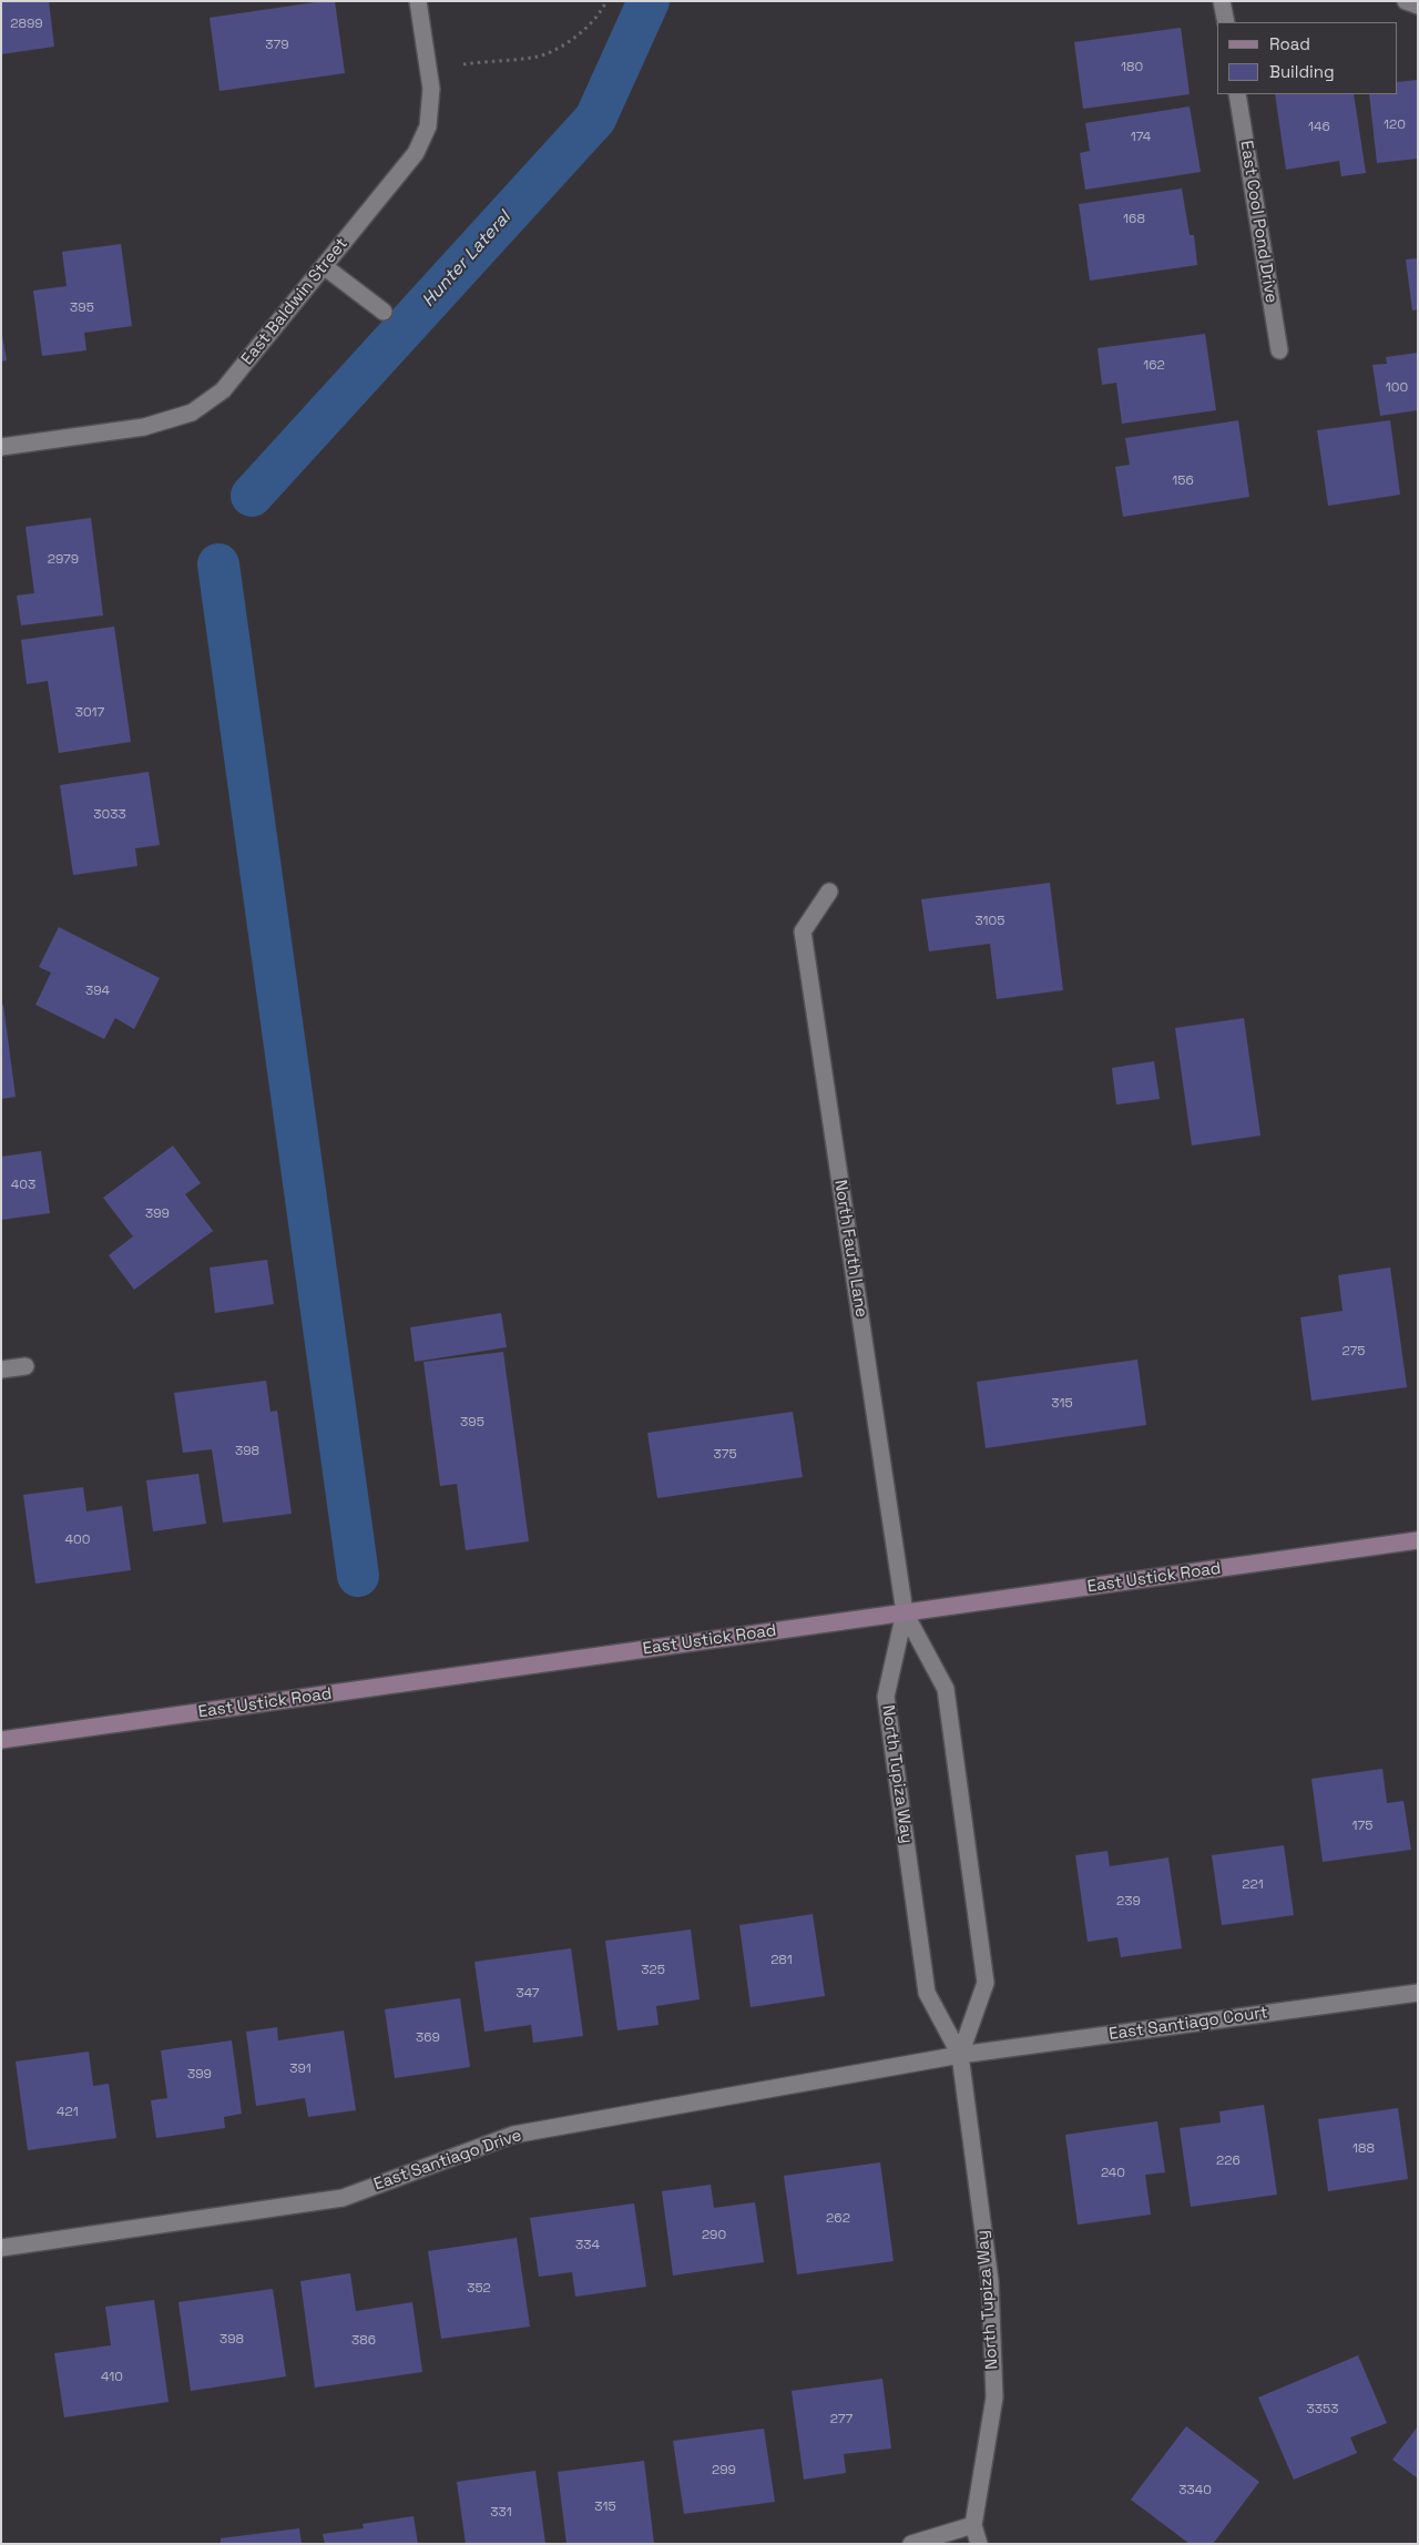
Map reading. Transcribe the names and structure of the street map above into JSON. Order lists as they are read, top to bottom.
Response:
{
  "streets": {
    "main road": ["East Ustick Road"],
    "street": [
      "East Cool Pond Drive",
      "East Baldwin Street",
      "North Fauth Lane",
      "North Tupiza Way",
      "East Santiago Court",
      "East Santiago Drive"
    ]
  },
  "crossings": [
    ["North Fauth Lane", "East Ustick Road"],
    ["North Fauth Lane", "North Tupiza Way"],
    ["East Ustick Road", "North Tupiza Way"],
    ["North Tupiza Way", "East Santiago Court"],
    ["North Tupiza Way", "East Santiago Drive"],
    ["East Santiago Court", "East Santiago Drive"]
  ],
  "water": ["Hunter Lateral"],
  "house_numbers": [
    "2899",
    "379",
    "180",
    "120",
    "146",
    "174",
    "168",
    "395",
    "162",
    "100",
    "156",
    "2979",
    "3017",
    "3033",
    "3105",
    "394",
    "403",
    "399",
    "275",
    "315",
    "395",
    "398",
    "375",
    "400",
    "175",
    "221",
    "239",
    "281",
    "325",
    "347",
    "369",
    "391",
    "399",
    "421",
    "188",
    "226",
    "240",
    "262",
    "290",
    "334",
    "352",
    "398",
    "386",
    "410",
    "3353",
    "277",
    "299",
    "3340",
    "315",
    "331"
  ],
  "legend": ["Road", "Building"]
}
